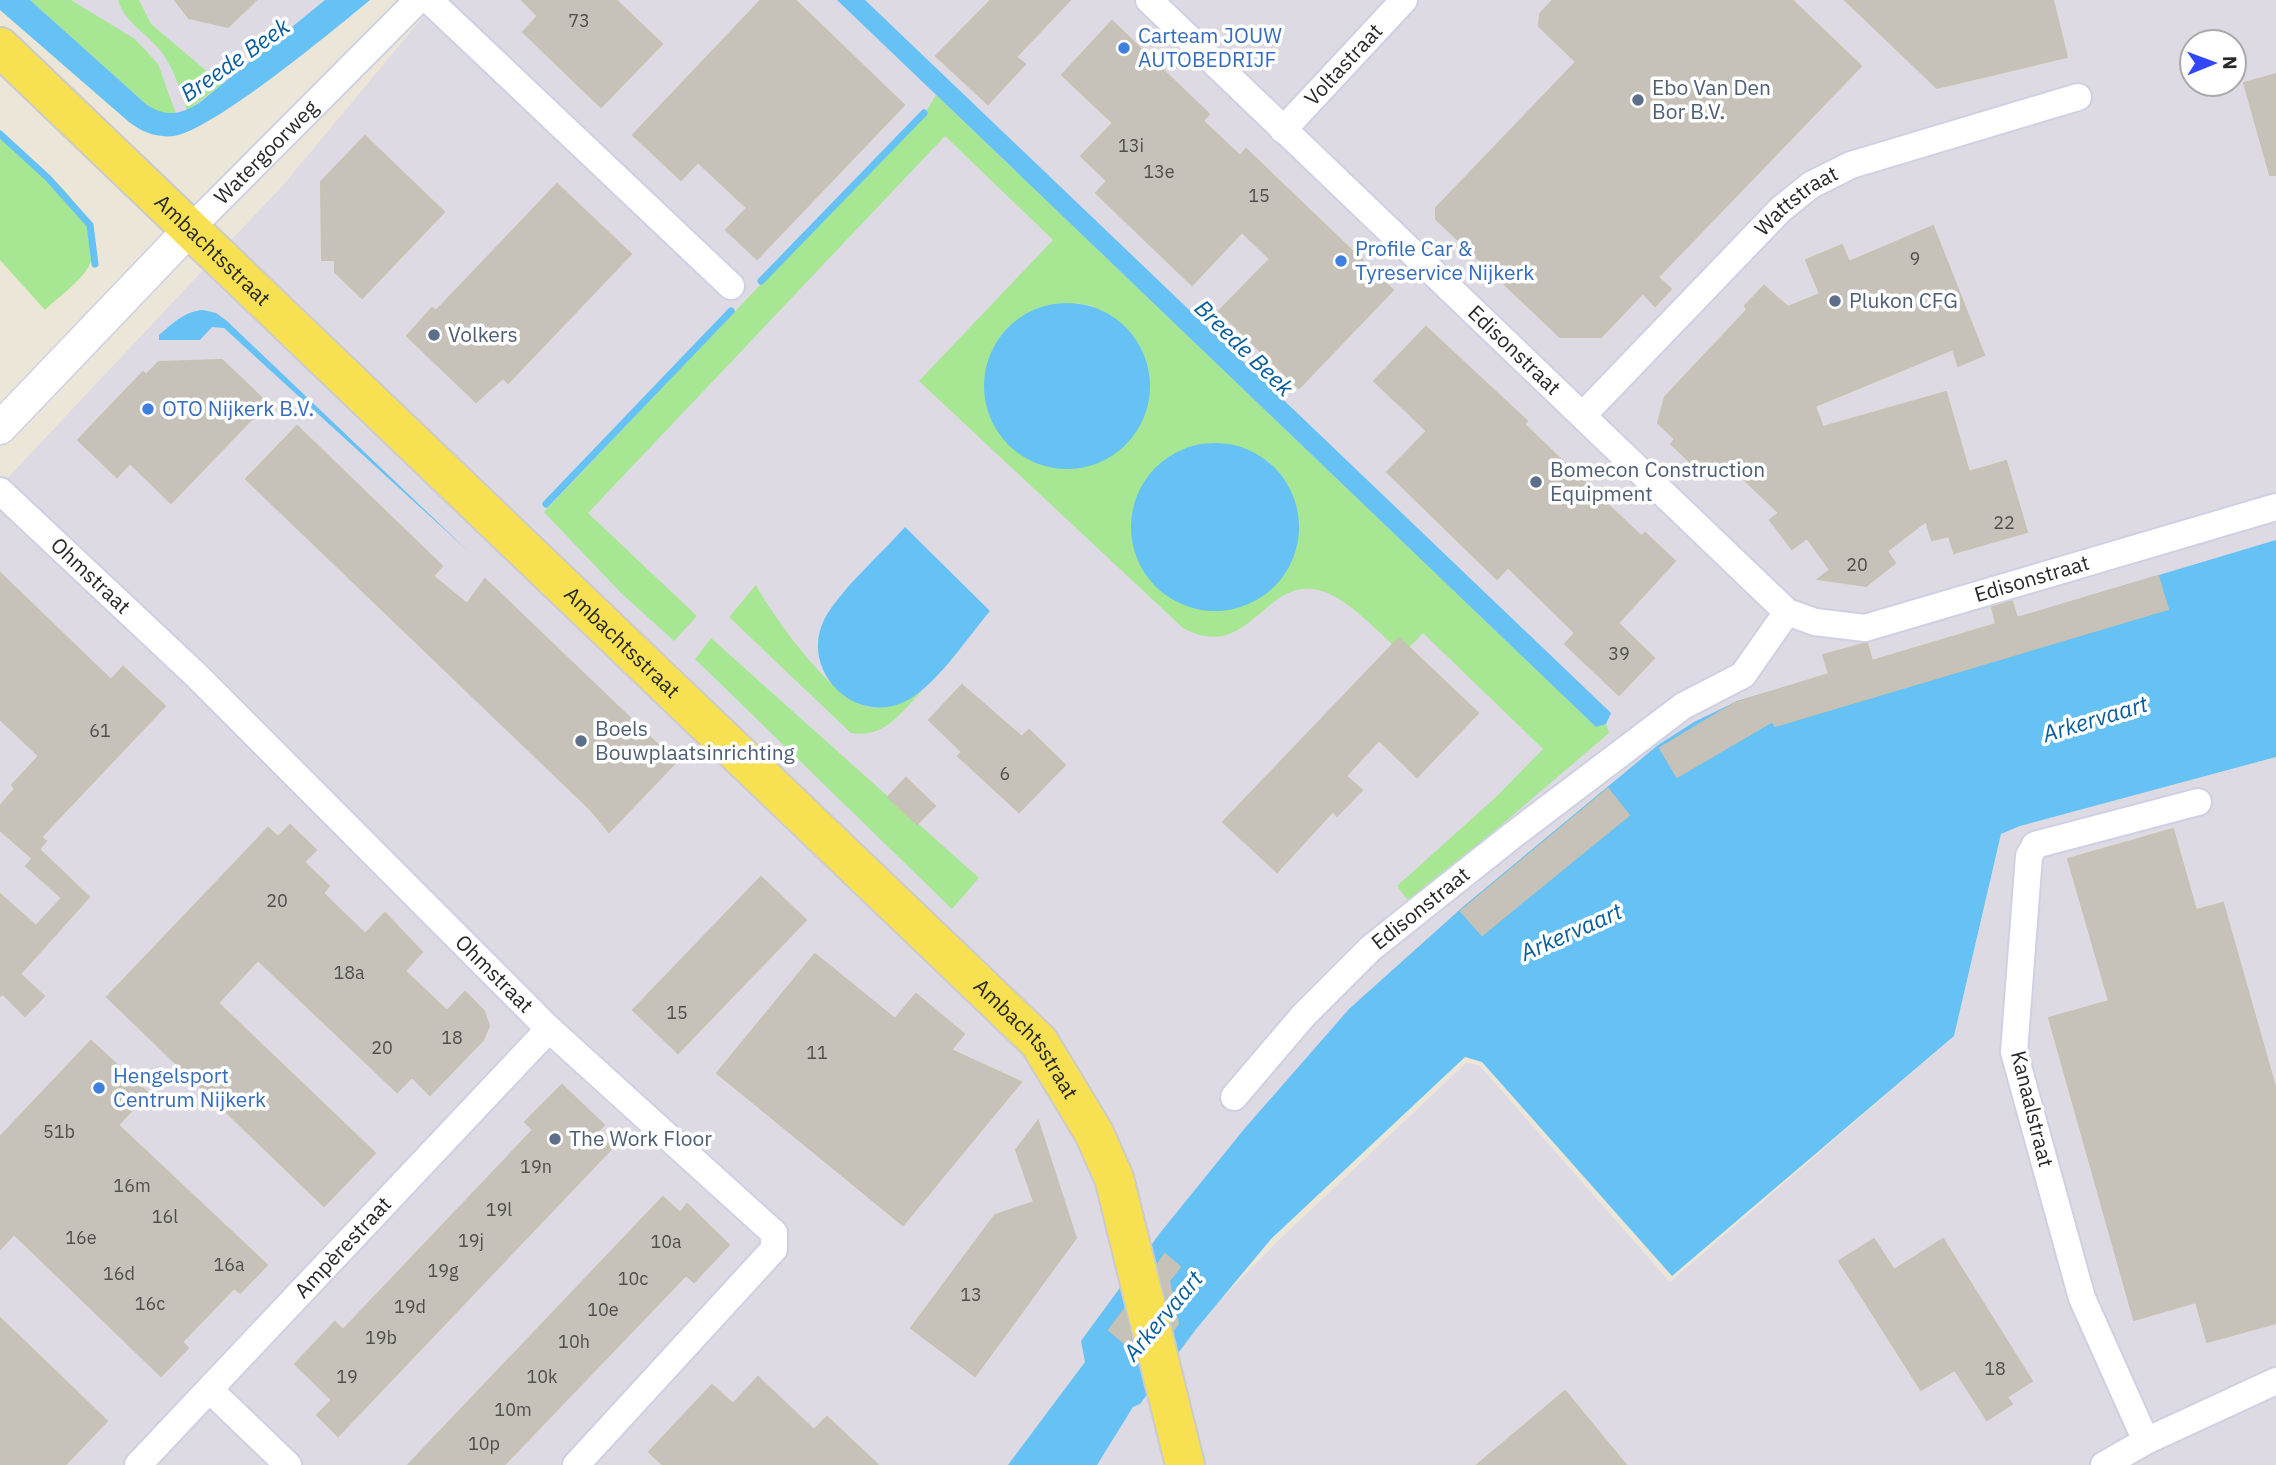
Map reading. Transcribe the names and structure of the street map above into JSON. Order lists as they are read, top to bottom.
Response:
{
  "streets": {
    "main road": ["Ambachtsstraat"],
    "street": [
      "Voltastraat",
      "Watergoorweg",
      "Wattstraat",
      "Edisonstraat",
      "Ohmstraat",
      "Kanaalstraat",
      "Ampèrestraat"
    ]
  },
  "crossings": [
    ["Voltastraat", "Edisonstraat"],
    ["Watergoorweg", "Ambachtsstraat"],
    ["Wattstraat", "Edisonstraat"],
    ["Ohmstraat", "Ampèrestraat"]
  ],
  "water": ["Breede Beek", "Arkervaart"],
  "places": [
    "Carteam JOUW AUTOBEDRIJF",
    "Ebo Van Den Bor B.V.",
    "Profile Car & Tyreservice Nijkerk",
    "Plukon CFG",
    "Volkers",
    "OTO Nijkerk B.V.",
    "Bomecon Construction Equipment",
    "Boels Bouwplaatsinrichting",
    "Hengelsport Centrum Nijkerk",
    "The Work Floor"
  ],
  "house_numbers": [
    "73",
    "13i",
    "13e",
    "15",
    "9",
    "22",
    "20",
    "39",
    "61",
    "6",
    "20",
    "18a",
    "15",
    "18",
    "20",
    "11",
    "51b",
    "19n",
    "16m",
    "19l",
    "16l",
    "16e",
    "19j",
    "10a",
    "16a",
    "19g",
    "16d",
    "10c",
    "13",
    "16c",
    "19d",
    "10e",
    "19b",
    "10h",
    "18",
    "19",
    "10k",
    "10m",
    "10p"
  ],
  "north": "right"
}
